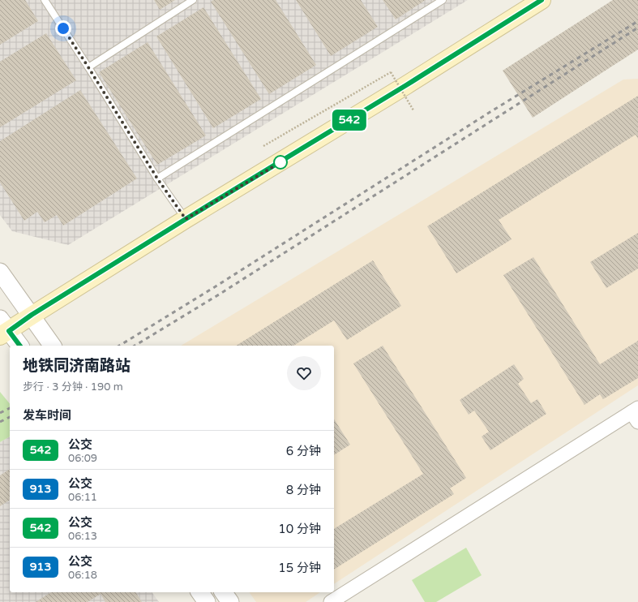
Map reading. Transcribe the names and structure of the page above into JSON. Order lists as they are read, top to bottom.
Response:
{
  "lines": ["bus line 542"],
  "page": {
    "on_map": "542",
    "heading": [
      ["地铁同济南路站", "步行 · 3 分钟 · 190 m"],
      "发车时间"
    ],
    "list": [
      {
        "mark": "542",
        "name": "公交",
        "note": "06:09",
        "value": "6 分钟"
      },
      {
        "mark": "913",
        "name": "公交",
        "note": "06:11",
        "value": "8 分钟"
      },
      {
        "mark": "542",
        "name": "公交",
        "note": "06:13",
        "value": "10 分钟"
      },
      {
        "mark": "913",
        "name": "公交",
        "note": "06:18",
        "value": "15 分钟"
      }
    ]
  }
}
